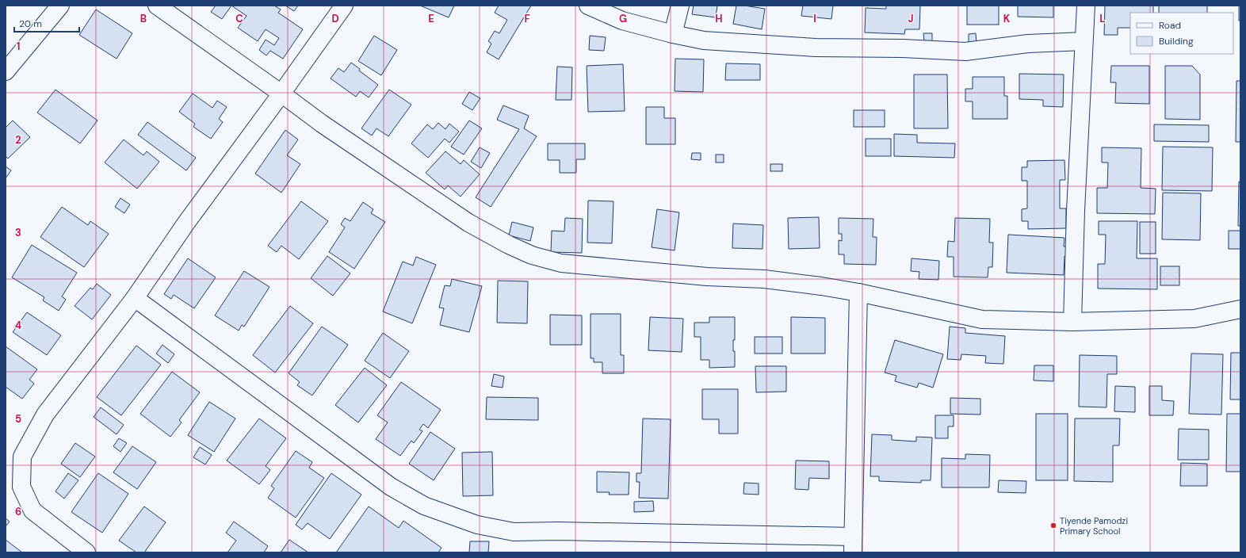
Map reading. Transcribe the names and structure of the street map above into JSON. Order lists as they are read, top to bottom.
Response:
{
  "places": ["Tiyende Pamodzi Primary School"],
  "legend": ["Road", "Building"],
  "scale_bar": "20 m",
  "grid": {
    "columns": [
      "B",
      "C",
      "D",
      "E",
      "F",
      "G",
      "H",
      "I",
      "J",
      "K",
      "L"
    ],
    "rows": [
      "1",
      "2",
      "3",
      "4",
      "5",
      "6"
    ]
  }
}
